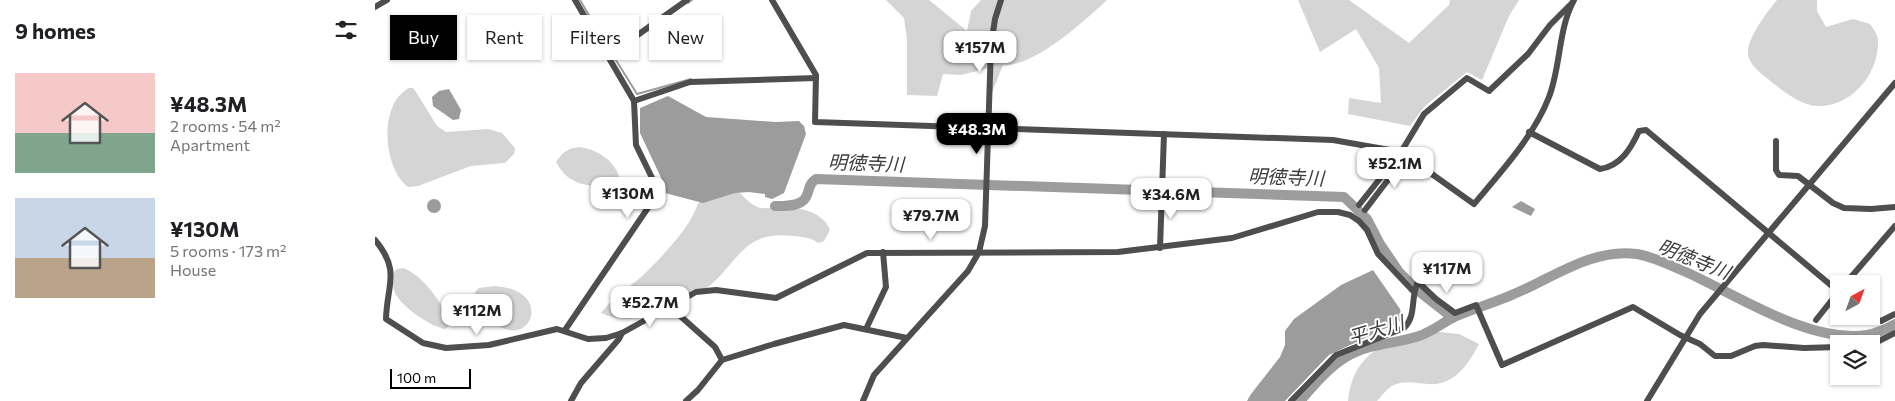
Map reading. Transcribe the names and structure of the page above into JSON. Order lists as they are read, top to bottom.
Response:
{
  "water": ["明徳寺川", "平大川"],
  "scale_bar": "100 m",
  "north": "top right",
  "page": {
    "heading": "9 homes",
    "chip": [
      "Buy",
      "Rent",
      "Filters",
      "New"
    ],
    "price": [
      "¥157M",
      "¥48.3M",
      "¥52.1M",
      "¥130M",
      "¥34.6M",
      "¥79.7M",
      "¥117M",
      "¥52.7M",
      "¥112M"
    ],
    "list": [
      {
        "name": "¥48.3M",
        "note": "2 rooms · 54 m² · Apartment"
      },
      {
        "name": "¥130M",
        "note": "5 rooms · 173 m² · House"
      }
    ],
    "scale": "100 m"
  }
}
